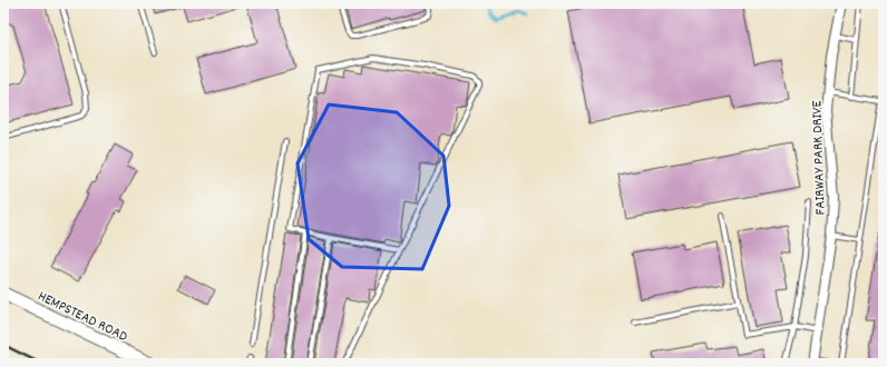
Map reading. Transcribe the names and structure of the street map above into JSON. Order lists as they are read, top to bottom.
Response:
{
  "streets": {
    "main road": ["HEMPSTEAD ROAD"],
    "street": ["FAIRWAY PARK DRIVE"]
  }
}
